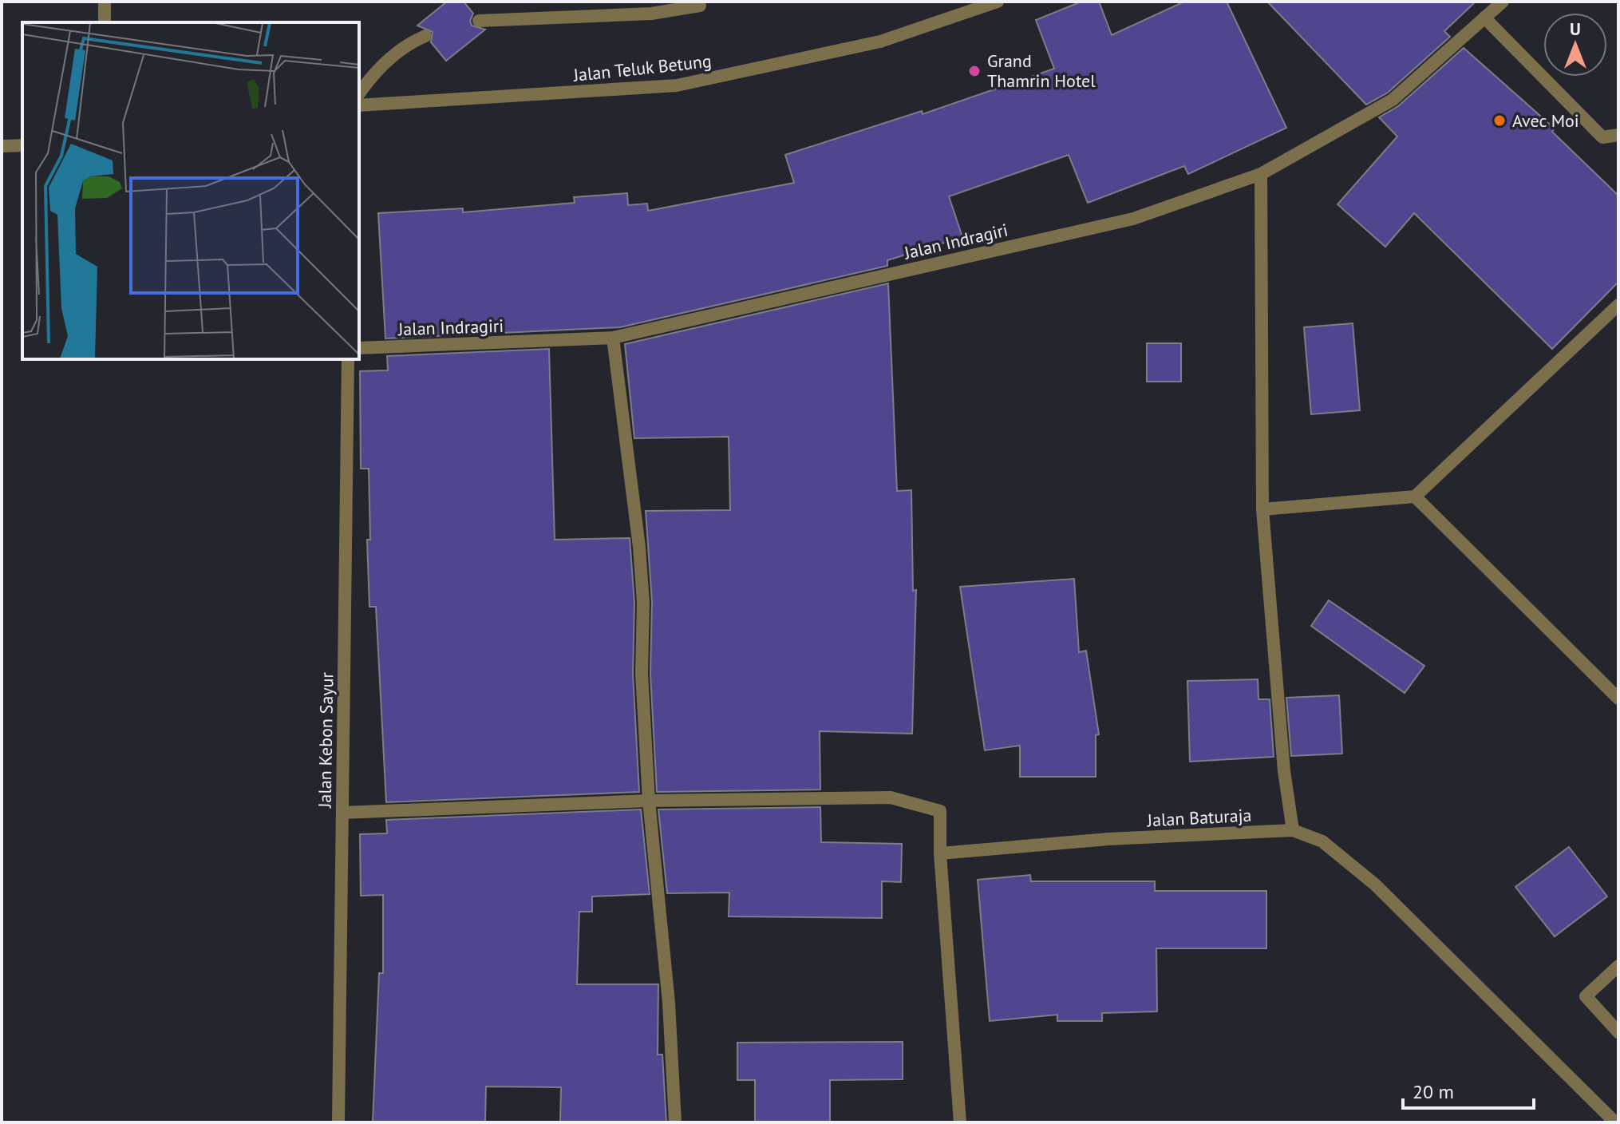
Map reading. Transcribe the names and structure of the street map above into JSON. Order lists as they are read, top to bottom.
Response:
{
  "streets": {
    "street": [
      "Jalan Teluk Betung",
      "Jalan Indragiri",
      "Jalan Kebon Sayur",
      "Jalan Baturaja"
    ]
  },
  "places": ["Grand Thamrin Hotel", "Avec Moi"],
  "scale_bar": "20 m",
  "north": "top"
}
